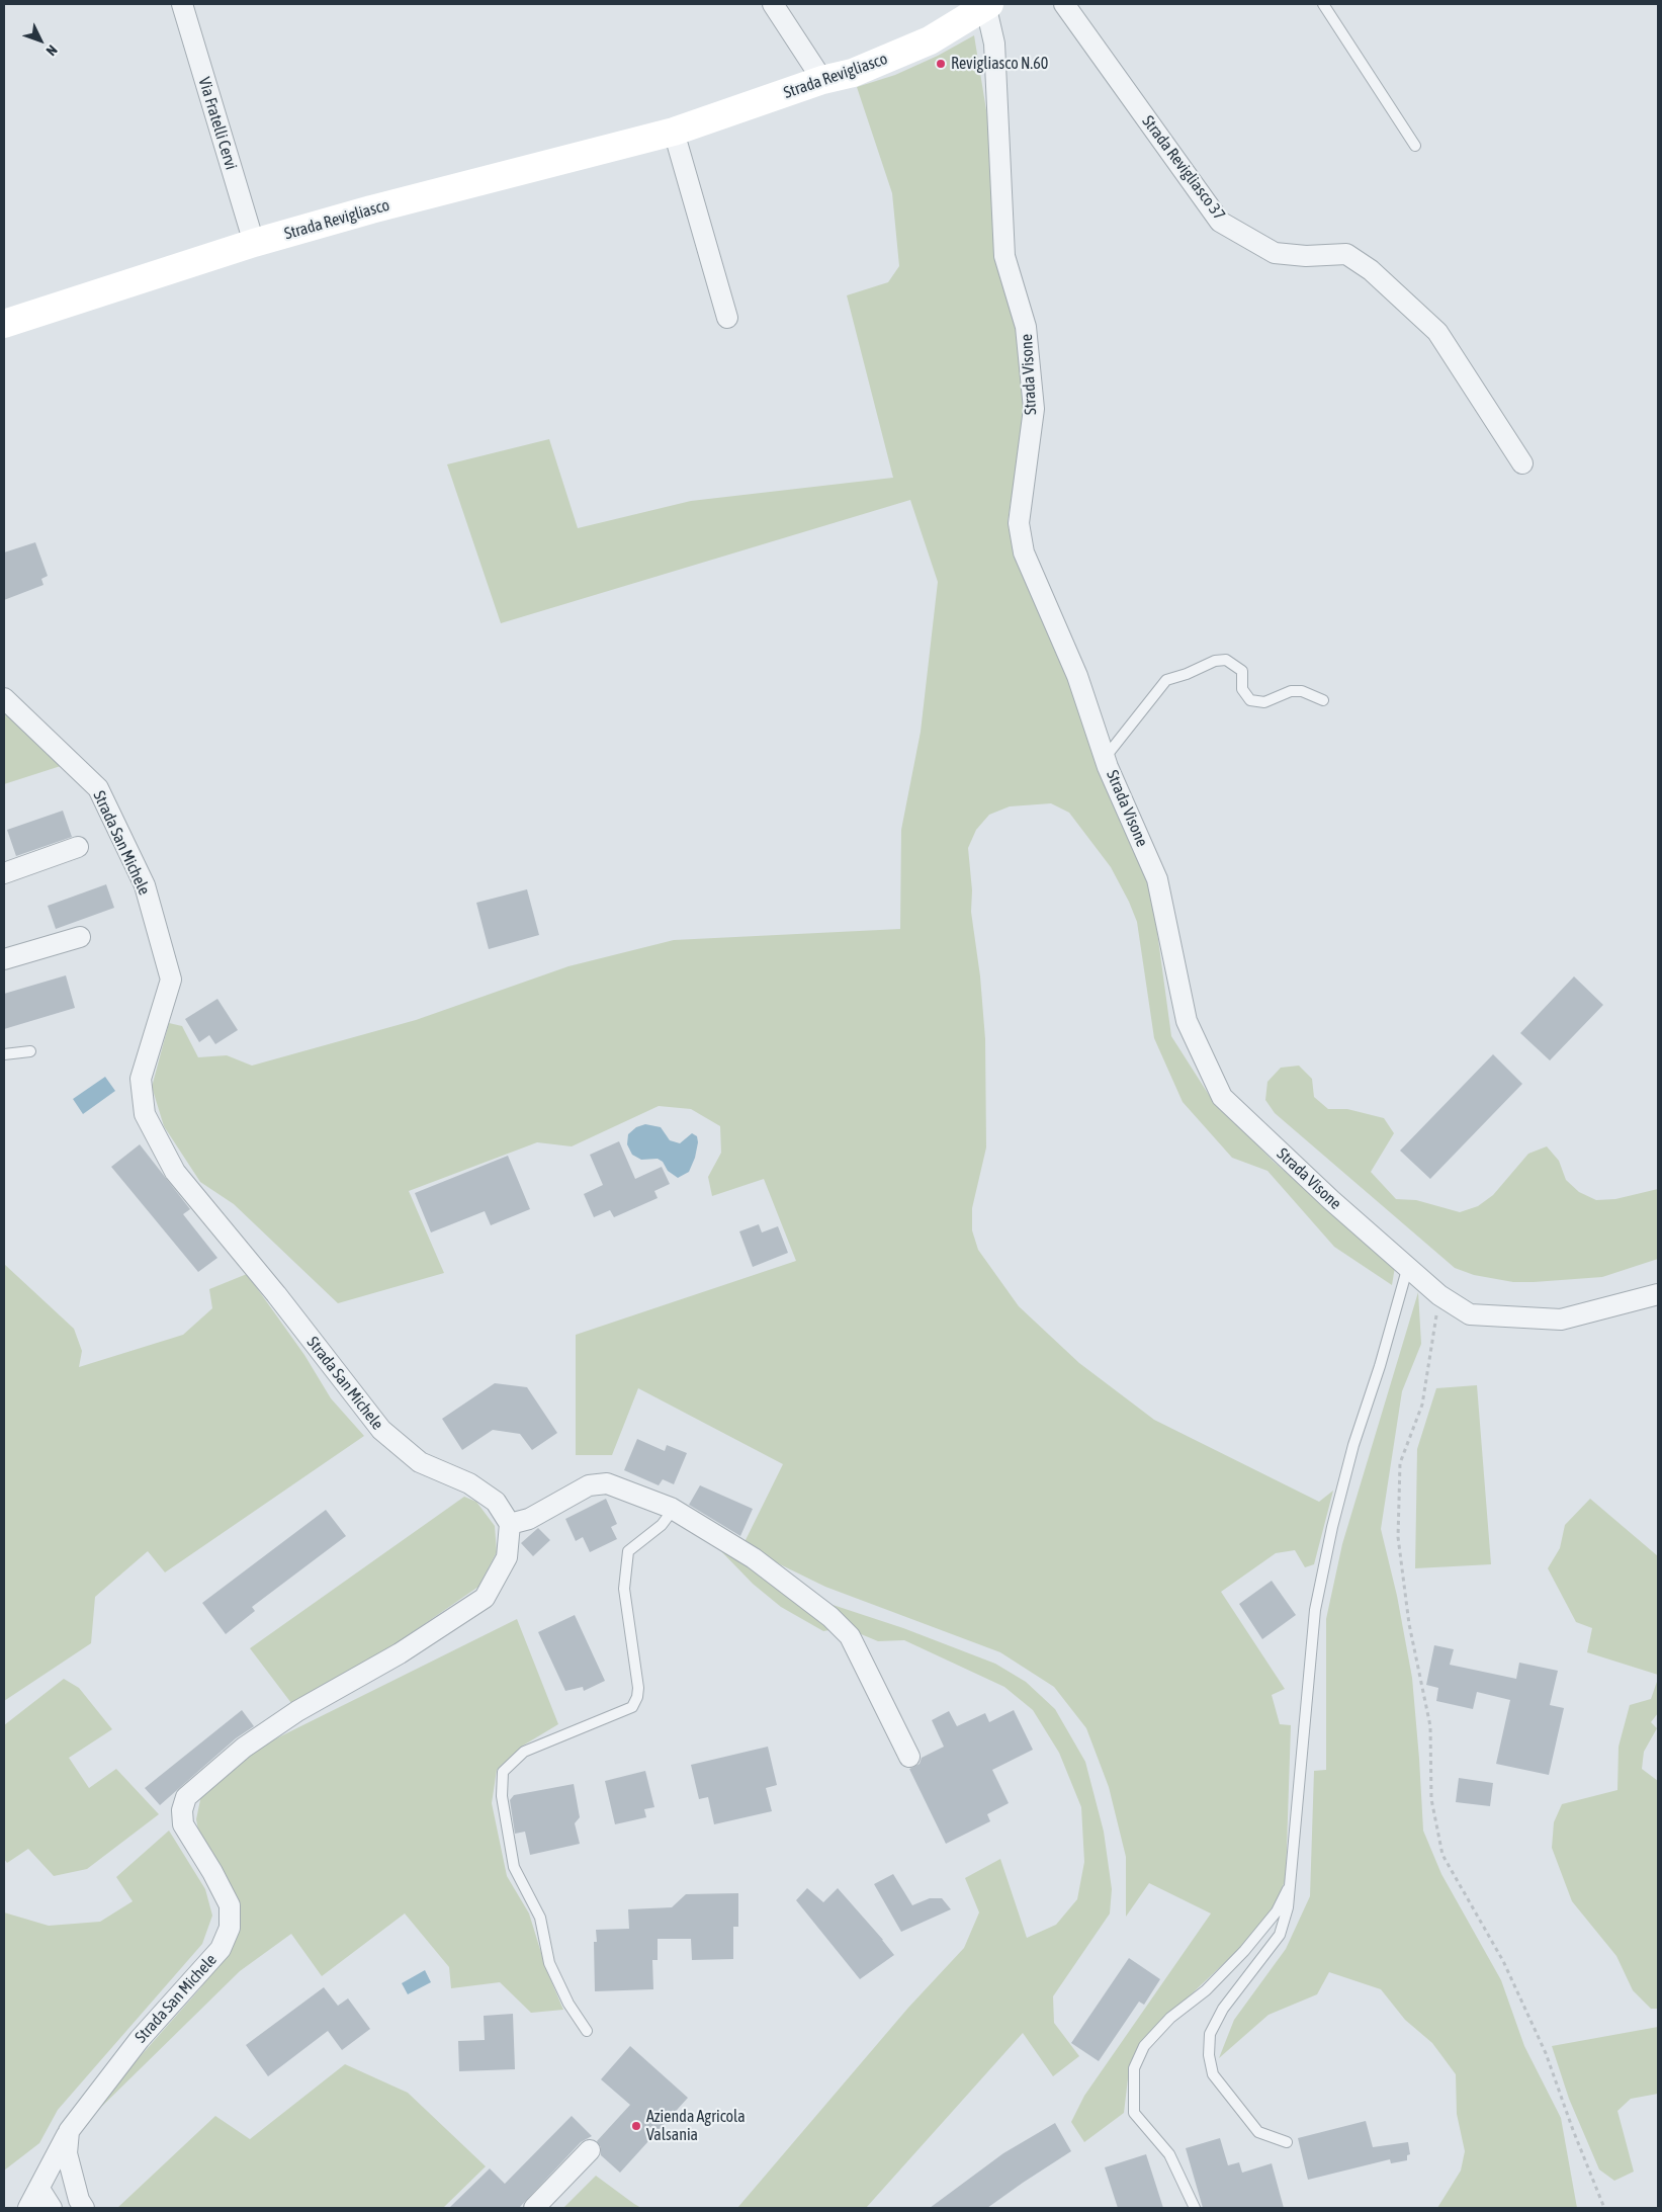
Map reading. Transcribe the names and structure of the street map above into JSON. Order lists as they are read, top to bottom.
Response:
{
  "streets": {
    "street": [
      "Strada Revigliasco",
      "Via Fratelli Cervi",
      "Strada Revigliasco 37",
      "Strada Visone",
      "Strada San Michele"
    ]
  },
  "crossings": [
    ["Strada Revigliasco", "Via Fratelli Cervi"],
    ["Strada Revigliasco", "Strada Visone"]
  ],
  "places": ["Revigliasco N.60", "Azienda Agricola Valsania"],
  "north": "bottom right"
}
